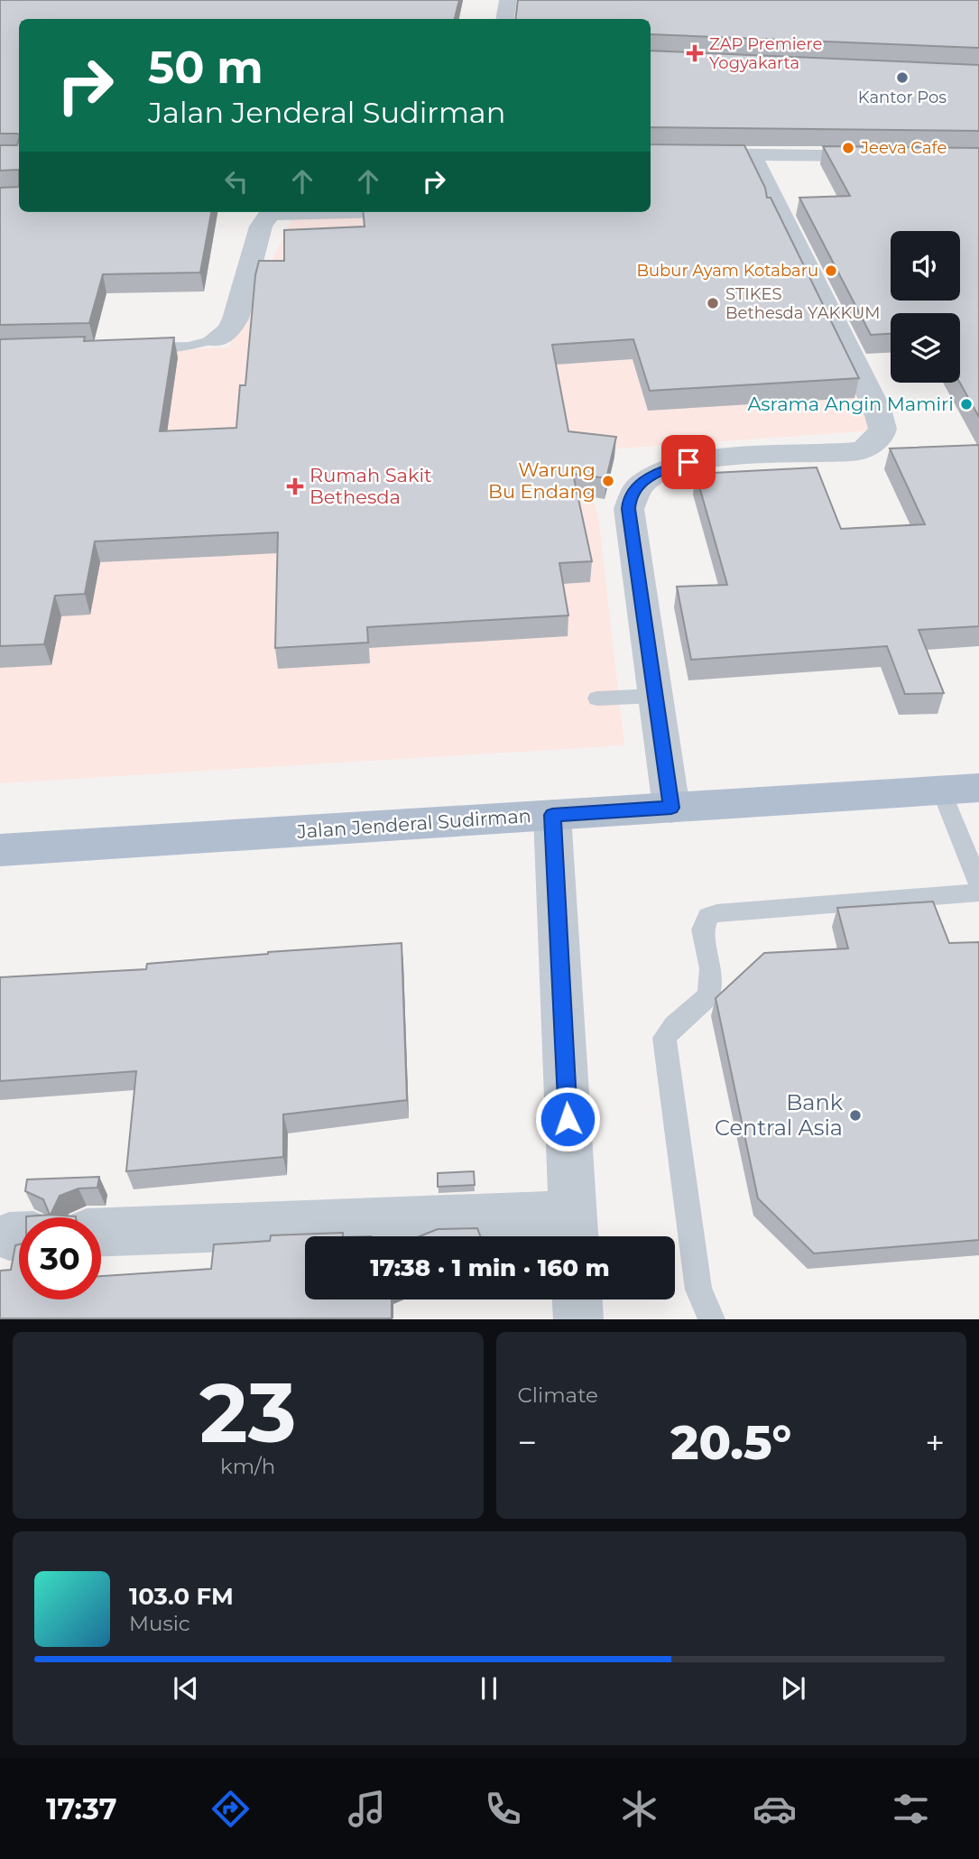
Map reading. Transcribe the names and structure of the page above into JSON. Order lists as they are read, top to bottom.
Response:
{
  "streets": {
    "main road": ["Jalan Jenderal Sudirman"]
  },
  "places": {
    "health": ["ZAP Premiere Yogyakarta", "Rumah Sakit Bethesda"],
    "other": [
      "Kantor Pos",
      "Jeeva Cafe",
      "Bubur Ayam Kotabaru",
      "STIKES Bethesda YAKKUM",
      "Asrama Angin Mamiri",
      "Warung Bu Endang",
      "Bank Central Asia"
    ]
  },
  "page": {
    "turn": ["50 m", "Jalan Jenderal Sudirman"],
    "limit": "30",
    "trip": "17:38 · 1 min · 160 m",
    "tile": [
      ["23", "km/h"],
      "Climate"
    ],
    "heat": ["−", "20.5°", "+"],
    "song": ["103.0 FM", "Music"],
    "tabs": "17:37"
  }
}
